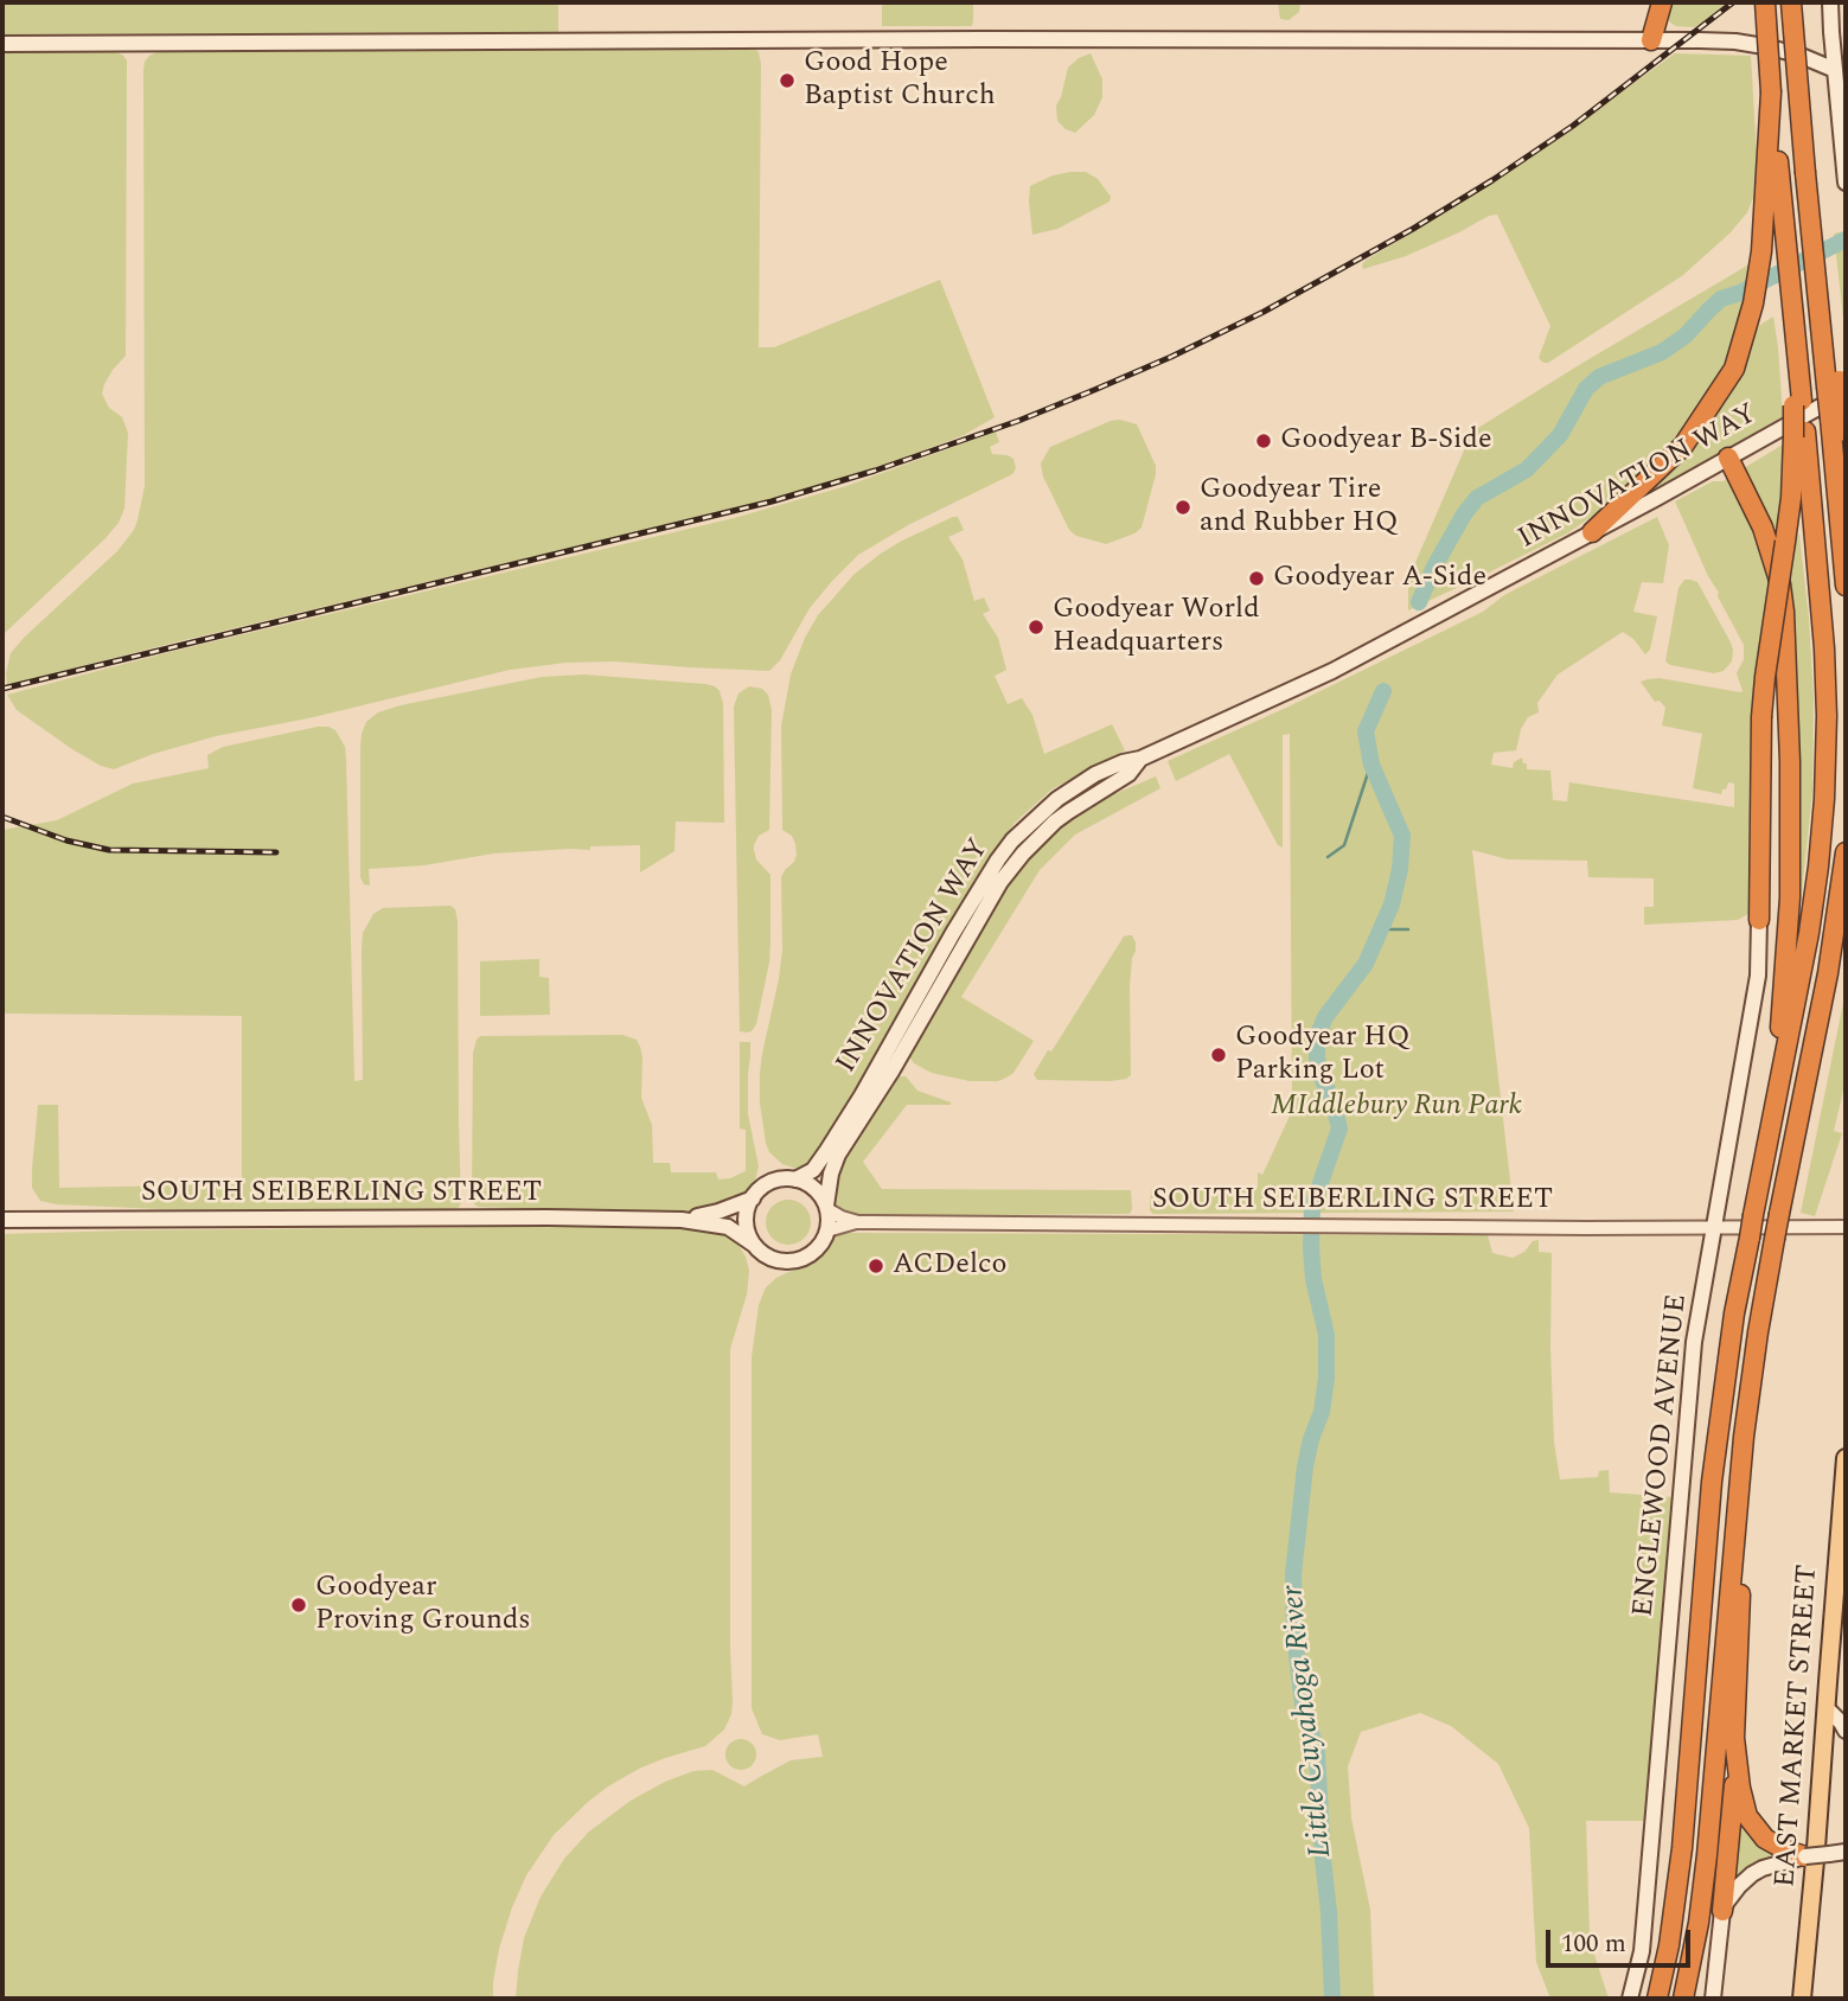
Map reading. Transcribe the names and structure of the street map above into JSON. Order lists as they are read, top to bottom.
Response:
{
  "streets": {
    "main road": [
      "INNOVATION WAY",
      "SOUTH SEIBERLING STREET",
      "ENGLEWOOD AVENUE",
      "EAST MARKET STREET"
    ]
  },
  "crossings": [
    ["INNOVATION WAY", "SOUTH SEIBERLING STREET"],
    ["SOUTH SEIBERLING STREET", "ENGLEWOOD AVENUE"]
  ],
  "water": ["Little Cuyahoga River"],
  "parks": ["MIddlebury Run Park"],
  "places": [
    "Good Hope Baptist Church",
    "Goodyear B-Side",
    "Goodyear Tire and Rubber HQ",
    "Goodyear A-Side",
    "Goodyear World Headquarters",
    "Goodyear HQ Parking Lot",
    "ACDelco",
    "Goodyear Proving Grounds"
  ],
  "scale_bar": "100 m"
}
